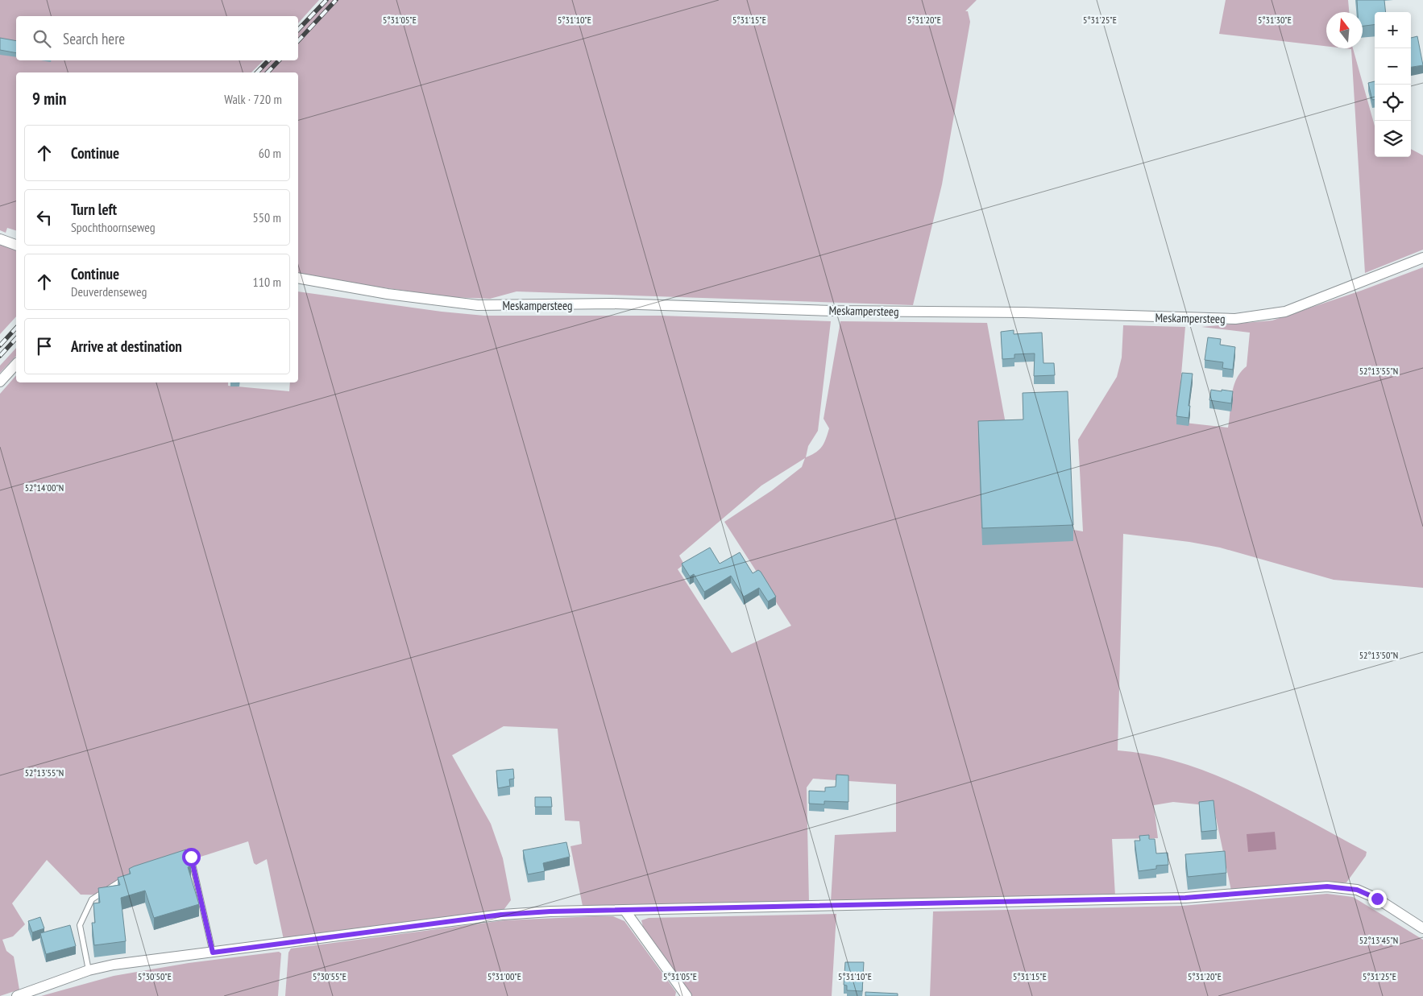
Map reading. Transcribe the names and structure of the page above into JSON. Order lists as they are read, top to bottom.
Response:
{
  "streets": {
    "street": ["Meskampersteeg"]
  },
  "north": "top",
  "page": {
    "map_buttons": ["+", "−"],
    "search": "Search here",
    "heading": ["9 min", "Walk · 720 m"],
    "list": [
      ["Continue", "60 m"],
      ["Turn left", "Spochthoornseweg", "550 m"],
      ["Continue", "Deuverdenseweg", "110 m"],
      "Arrive at destination"
    ]
  },
  "coordinates": [
    "5°31'05\"E",
    "5°31'10\"E",
    "5°31'15\"E",
    "5°31'20\"E",
    "5°31'25\"E",
    "5°31'30\"E",
    "52°13'55\"N",
    "52°14'00\"N",
    "52°13'50\"N",
    "52°13'45\"N",
    "5°30'50\"E",
    "5°30'55\"E",
    "5°31'00\"E"
  ]
}
